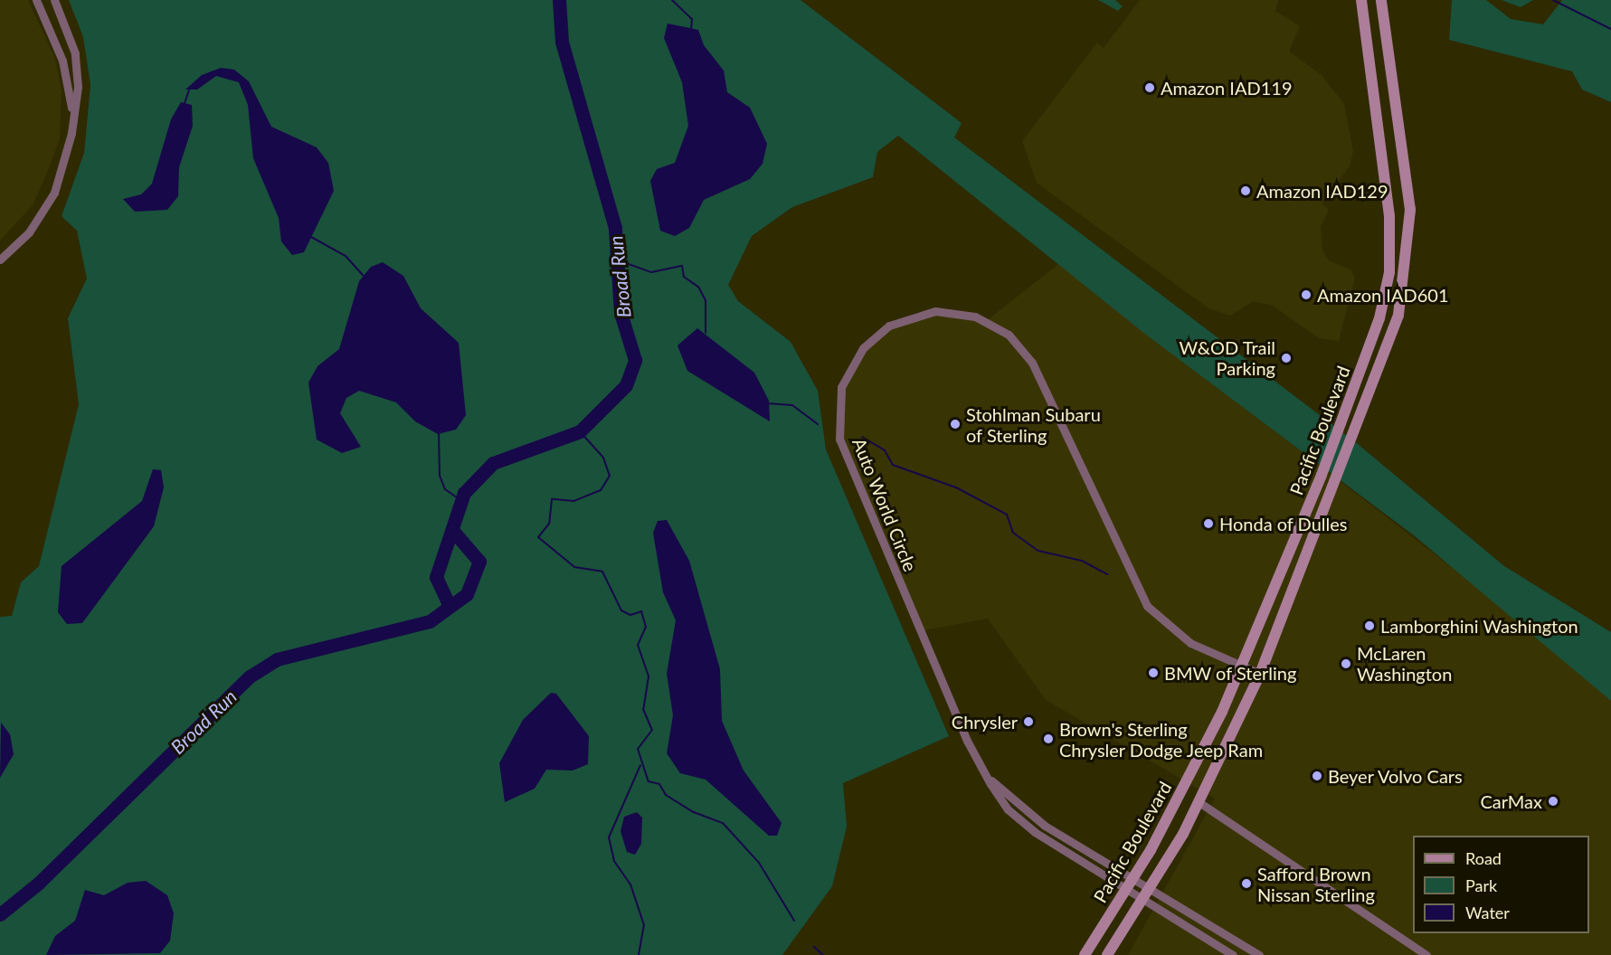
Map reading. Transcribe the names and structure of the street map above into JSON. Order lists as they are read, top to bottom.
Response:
{
  "streets": {
    "main road": ["Pacific Boulevard"],
    "street": ["Auto World Circle"]
  },
  "crossings": [
    ["Pacific Boulevard", "Auto World Circle"]
  ],
  "water": ["Broad Run"],
  "places": [
    "Amazon IAD119",
    "Amazon IAD129",
    "Amazon IAD601",
    "W&OD Trail Parking",
    "Stohlman Subaru of Sterling",
    "Honda of Dulles",
    "Lamborghini Washington",
    "McLaren Washington",
    "BMW of Sterling",
    "Chrysler",
    "Brown's Sterling Chrysler Dodge Jeep Ram",
    "Beyer Volvo Cars",
    "CarMax",
    "Safford Brown Nissan Sterling"
  ],
  "legend": ["Road", "Park", "Water"]
}
